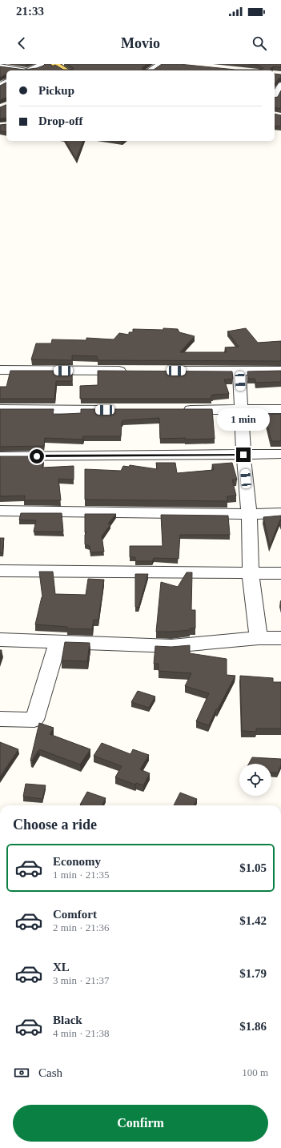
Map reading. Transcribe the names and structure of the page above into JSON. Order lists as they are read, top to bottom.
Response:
{
  "page": {
    "status": "21:33",
    "header": "Movio",
    "banner": ["Pickup", "Drop-off"],
    "bubble": "1 min",
    "heading": "Choose a ride",
    "list": [
      {
        "name": "Economy",
        "note": "1 min · 21:35",
        "value": "$1.05"
      },
      {
        "name": "Comfort",
        "note": "2 min · 21:36",
        "value": "$1.42"
      },
      {
        "name": "XL",
        "note": "3 min · 21:37",
        "value": "$1.79"
      },
      {
        "name": "Black",
        "note": "4 min · 21:38",
        "value": "$1.86"
      }
    ],
    "pay": ["Cash", "100 m"],
    "buttons": "Confirm"
  }
}
